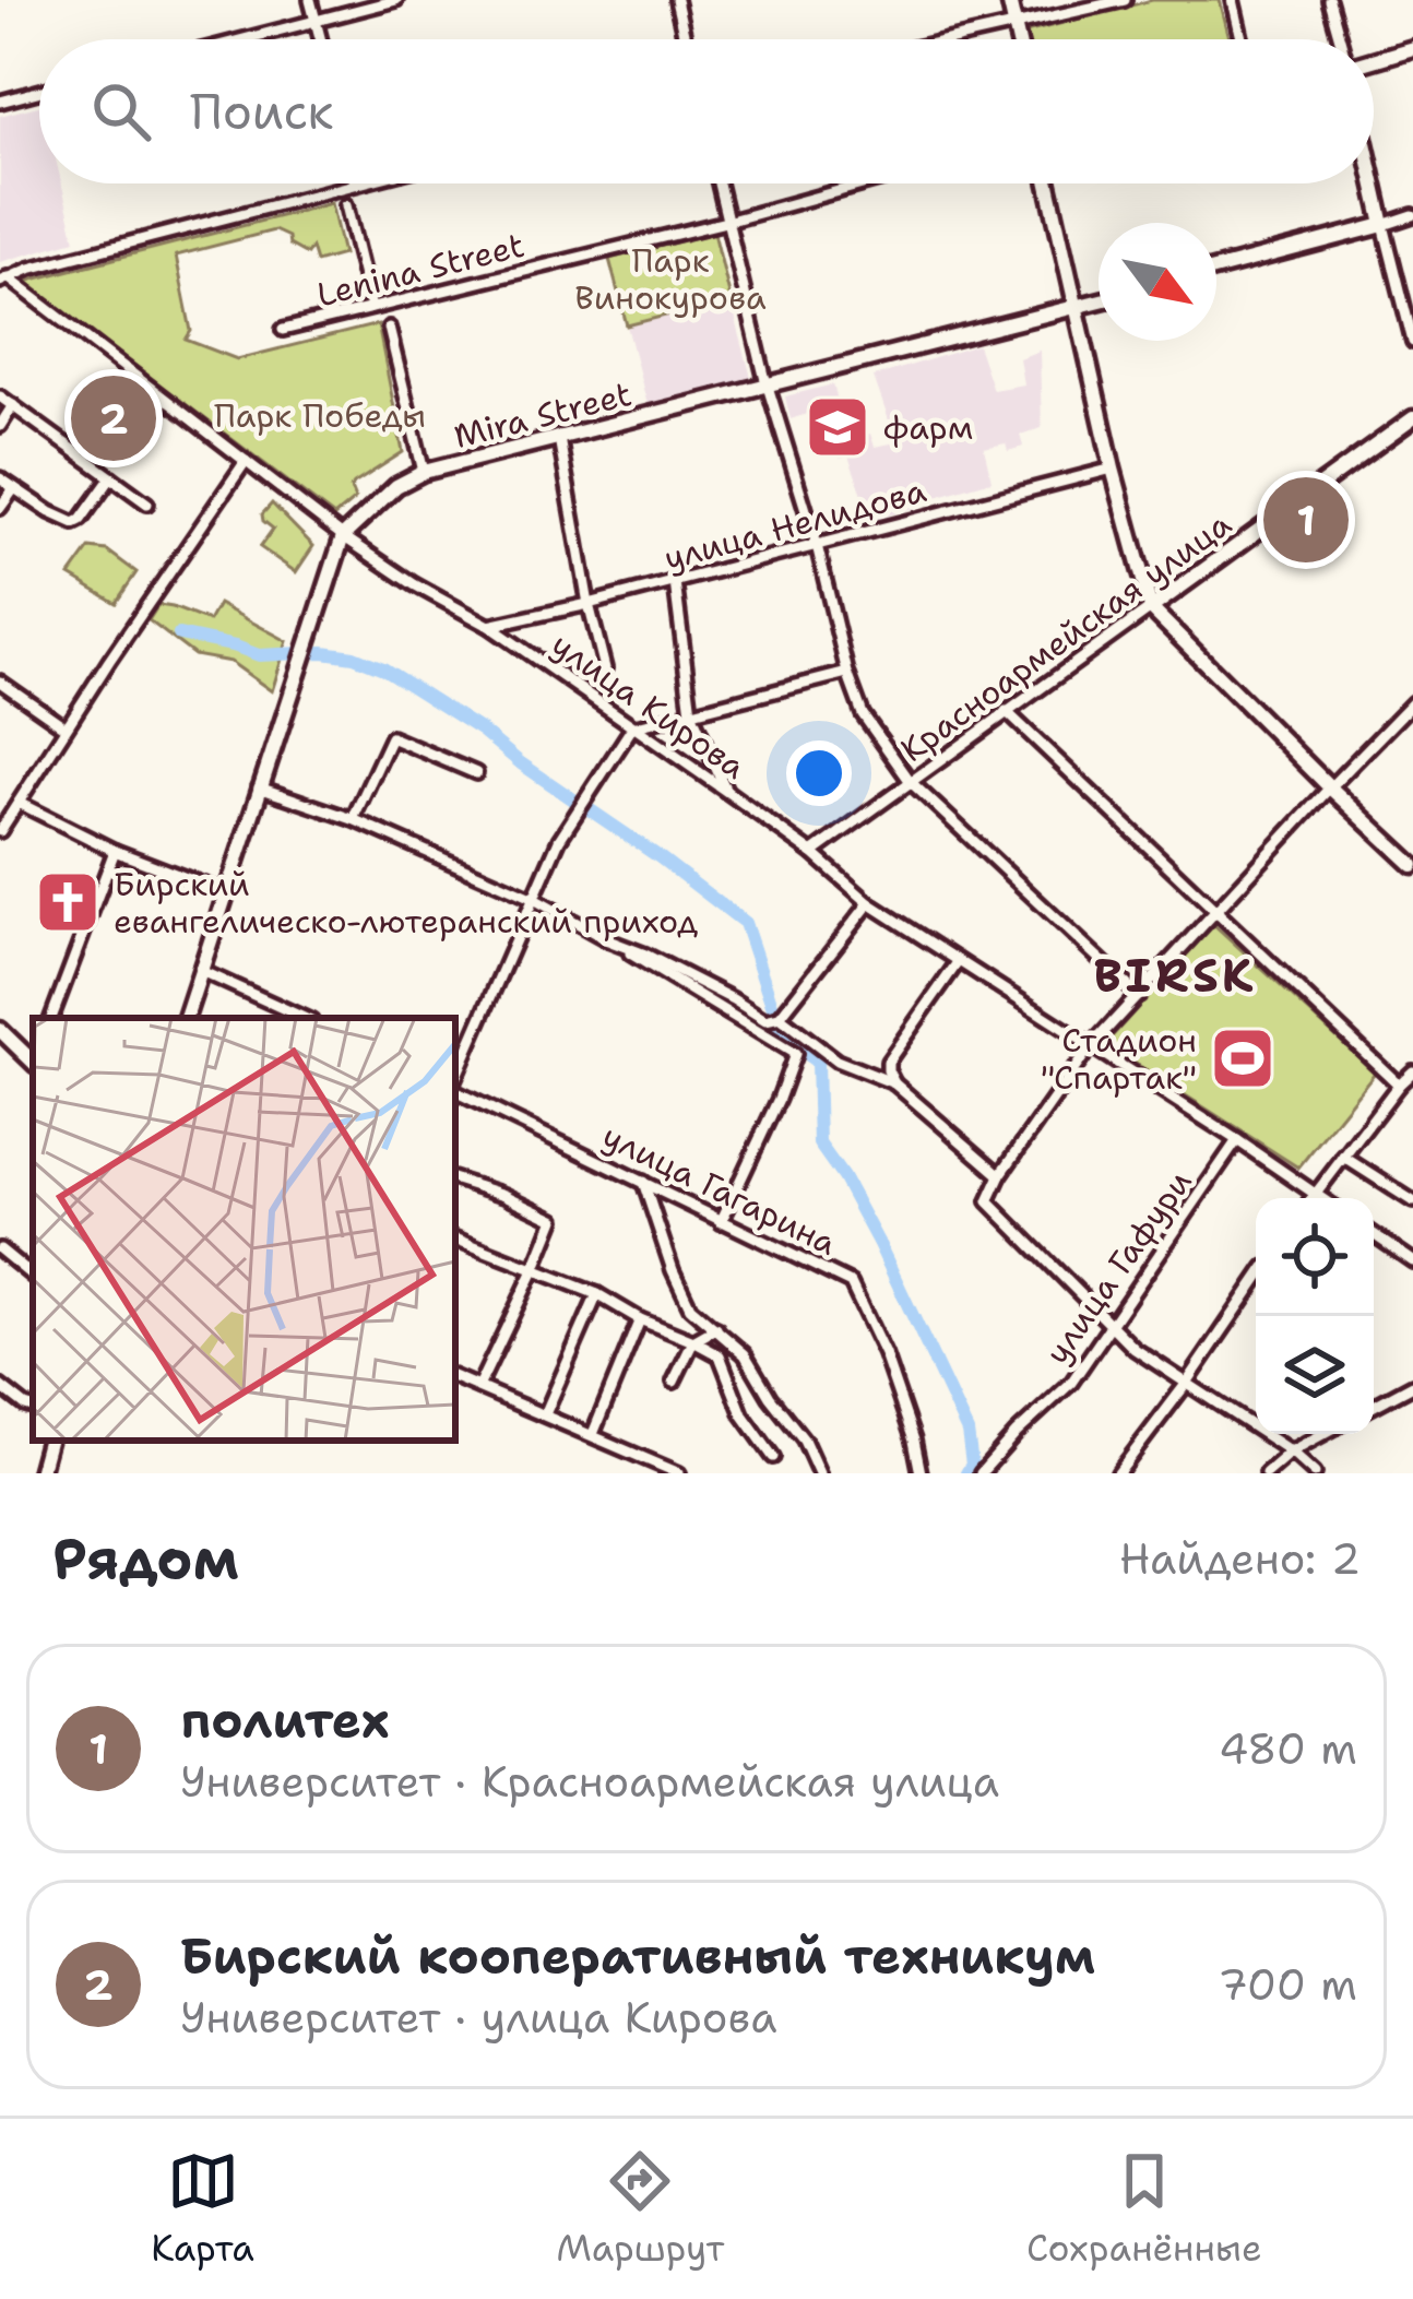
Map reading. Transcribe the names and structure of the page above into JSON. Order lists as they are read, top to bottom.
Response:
{
  "streets": {
    "main road": ["Mira Street", "Красноармейская улица"],
    "street": [
      "Lenina Street",
      "улица Нелидова",
      "улица Кирова",
      "улица Гагарина",
      "улица Гафури"
    ]
  },
  "crossings": [
    ["Mira Street", "улица Кирова"],
    ["улица Нелидова", "улица Кирова"],
    ["Красноармейская улица", "улица Кирова"],
    ["улица Кирова", "улица Гафури"]
  ],
  "districts": ["BIRSK"],
  "parks": ["Парк Винокурова", "Парк Победы"],
  "places": {
    "school or university": ["фарм"],
    "church": ["Бирский евангелическо-лютеранский приход"],
    "sports": ["Стадион \"Спартак\""]
  },
  "north": "bottom right",
  "page": {
    "search": "Поиск",
    "pins": ["2", "1"],
    "heading": ["Рядом", "Найдено: 2"],
    "list": [
      {
        "mark": "1",
        "name": "политех",
        "note": "Университет · Красноармейская улица",
        "value": "480 m"
      },
      {
        "mark": "2",
        "name": "Бирский кооперативный техникум",
        "note": "Университет · улица Кирова",
        "value": "700 m"
      }
    ],
    "nav": ["Карта", "Маршрут", "Сохранённые"]
  }
}
